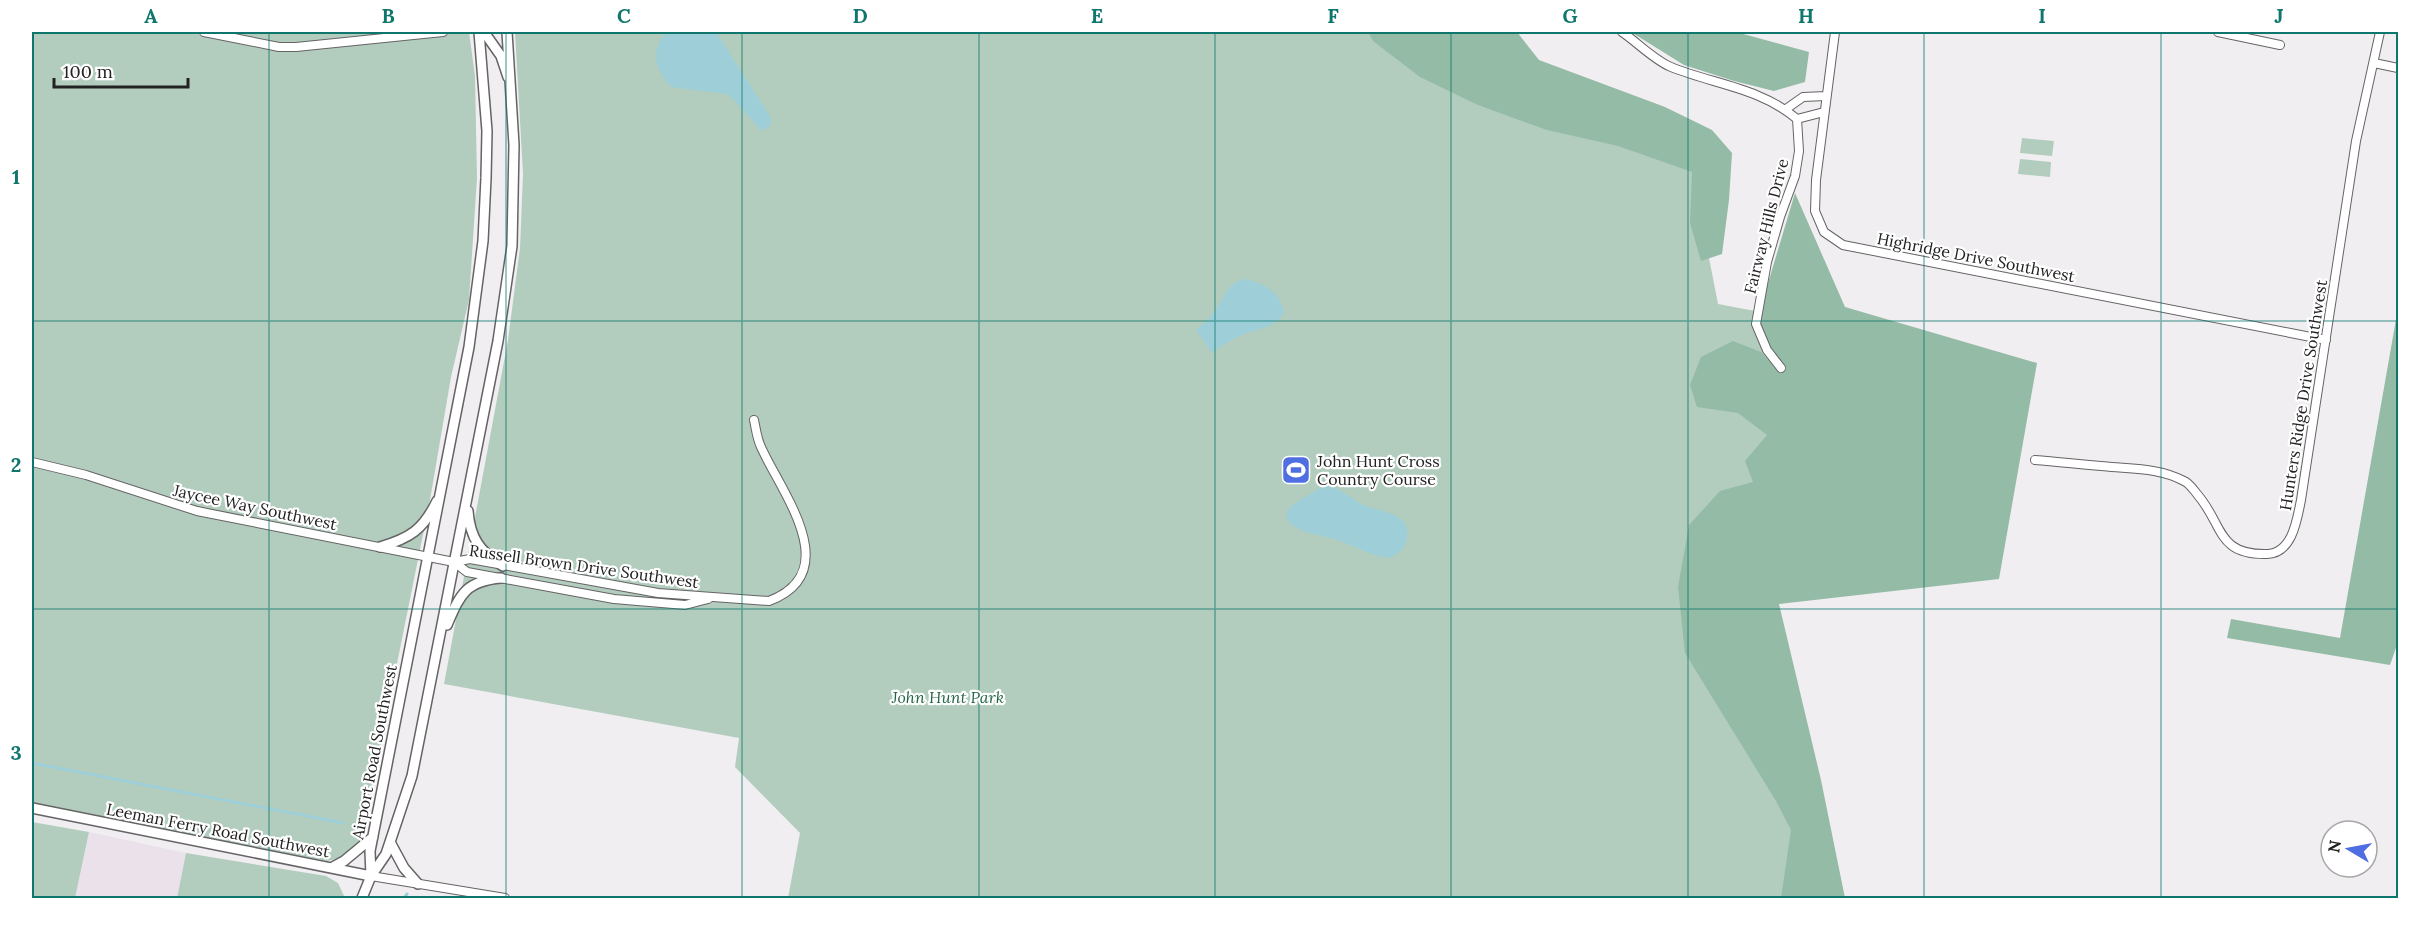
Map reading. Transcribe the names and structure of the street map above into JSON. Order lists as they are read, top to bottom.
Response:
{
  "streets": {
    "street": [
      "Fairway Hills Drive",
      "Highridge Drive Southwest",
      "Hunters Ridge Drive Southwest",
      "Jaycee Way Southwest",
      "Russell Brown Drive Southwest",
      "Airport Road Southwest",
      "Leeman Ferry Road Southwest"
    ]
  },
  "crossings": [
    ["Highridge Drive Southwest", "Hunters Ridge Drive Southwest"],
    ["Jaycee Way Southwest", "Russell Brown Drive Southwest"],
    ["Jaycee Way Southwest", "Airport Road Southwest"],
    ["Russell Brown Drive Southwest", "Airport Road Southwest"],
    ["Airport Road Southwest", "Leeman Ferry Road Southwest"]
  ],
  "parks": ["John Hunt Park"],
  "places": {
    "sports": ["John Hunt Cross Country Course"]
  },
  "scale_bar": "100 m",
  "north": "left",
  "grid": {
    "columns": [
      "A",
      "B",
      "C",
      "D",
      "E",
      "F",
      "G",
      "H",
      "I",
      "J"
    ],
    "rows": ["1", "2", "3"]
  }
}
